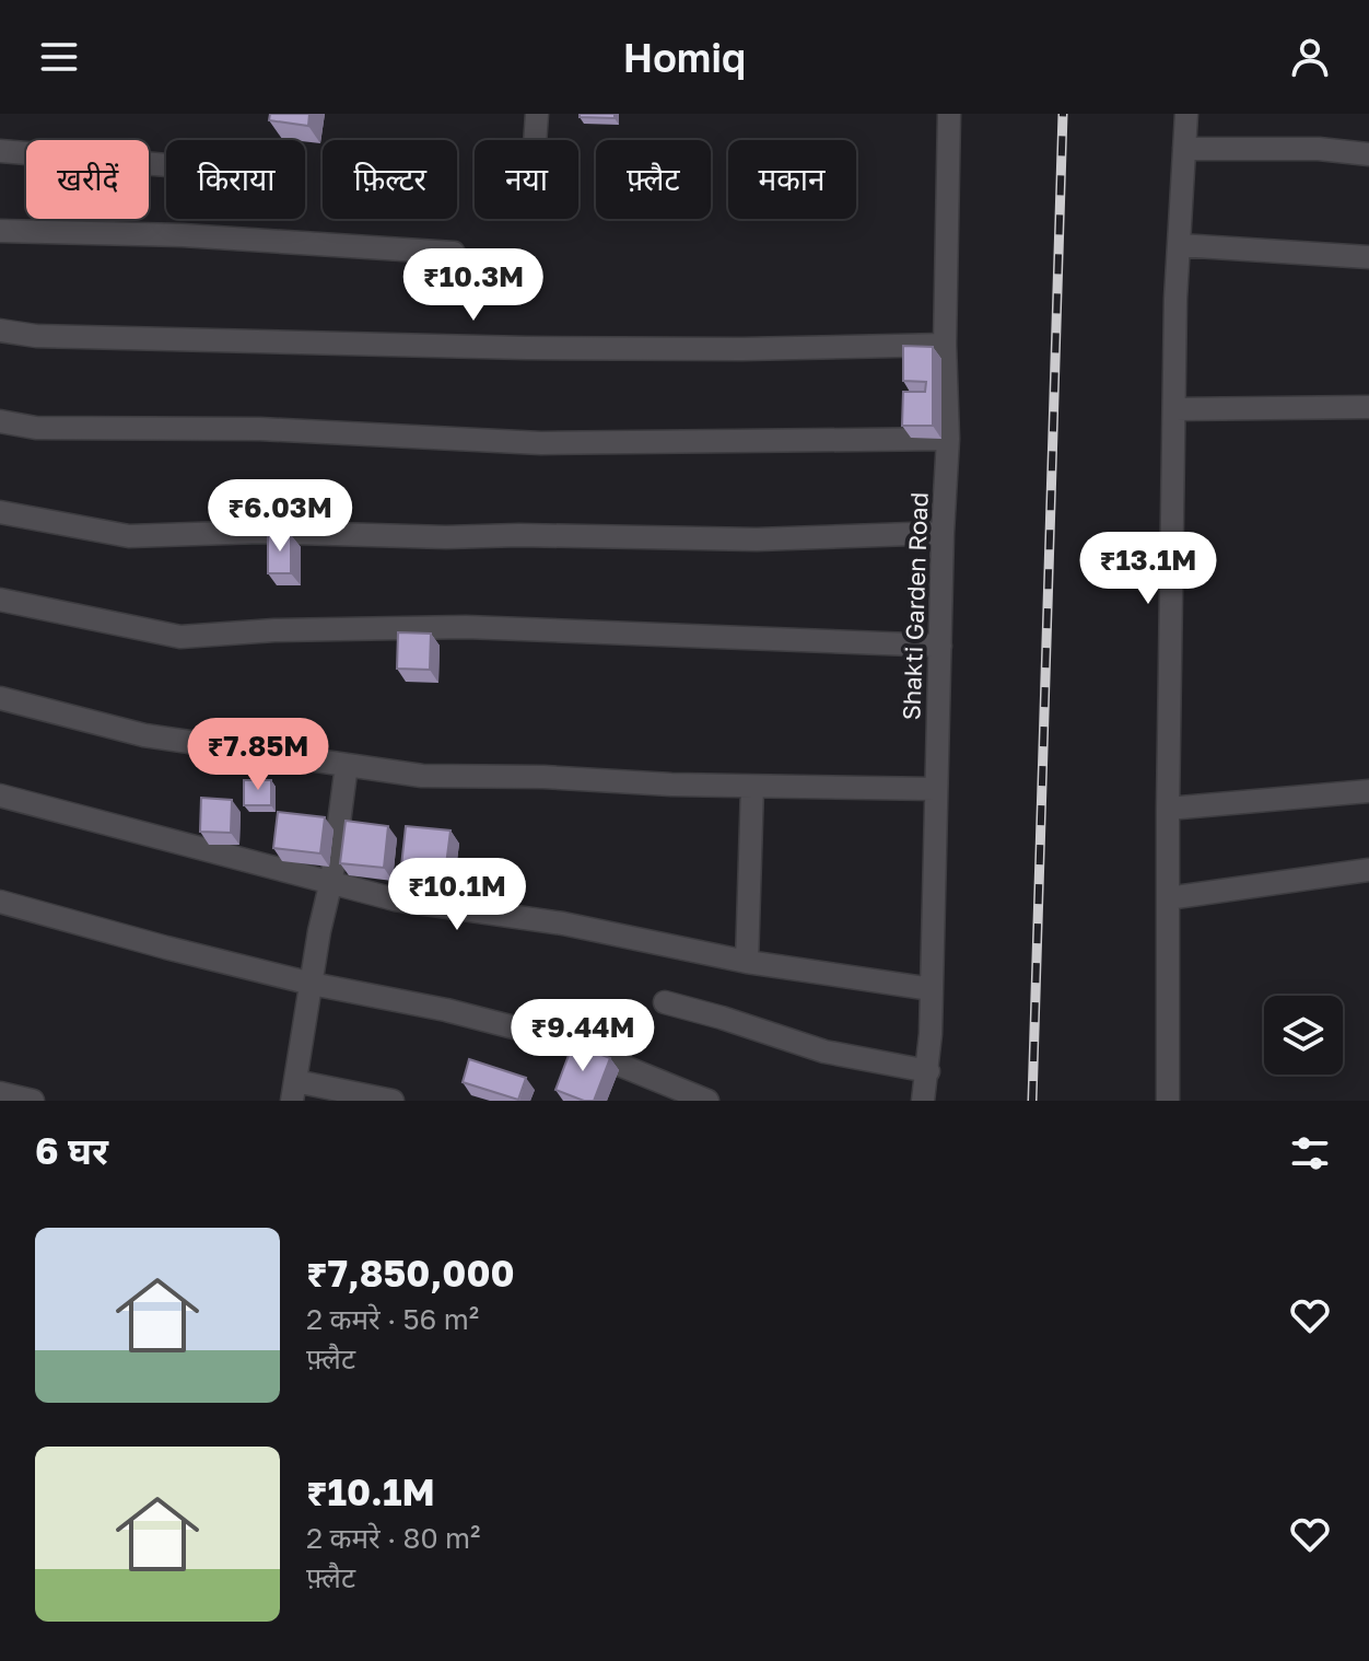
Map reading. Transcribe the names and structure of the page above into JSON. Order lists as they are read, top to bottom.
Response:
{
  "streets": {
    "street": ["Shakti Garden Road"]
  },
  "page": {
    "header": "Homiq",
    "chip": [
      "खरीदें",
      "किराया",
      "फ़िल्टर",
      "नया",
      "फ़्लैट",
      "मकान"
    ],
    "price": [
      "₹10.3M",
      "₹6.03M",
      "₹13.1M",
      "₹7.85M",
      "₹10.1M",
      "₹9.44M"
    ],
    "heading": "6 घर",
    "list": [
      {
        "name": "₹7,850,000",
        "note": "2 कमरे · 56 m² · फ़्लैट"
      },
      {
        "name": "₹10.1M",
        "note": "2 कमरे · 80 m² · फ़्लैट"
      }
    ]
  }
}
